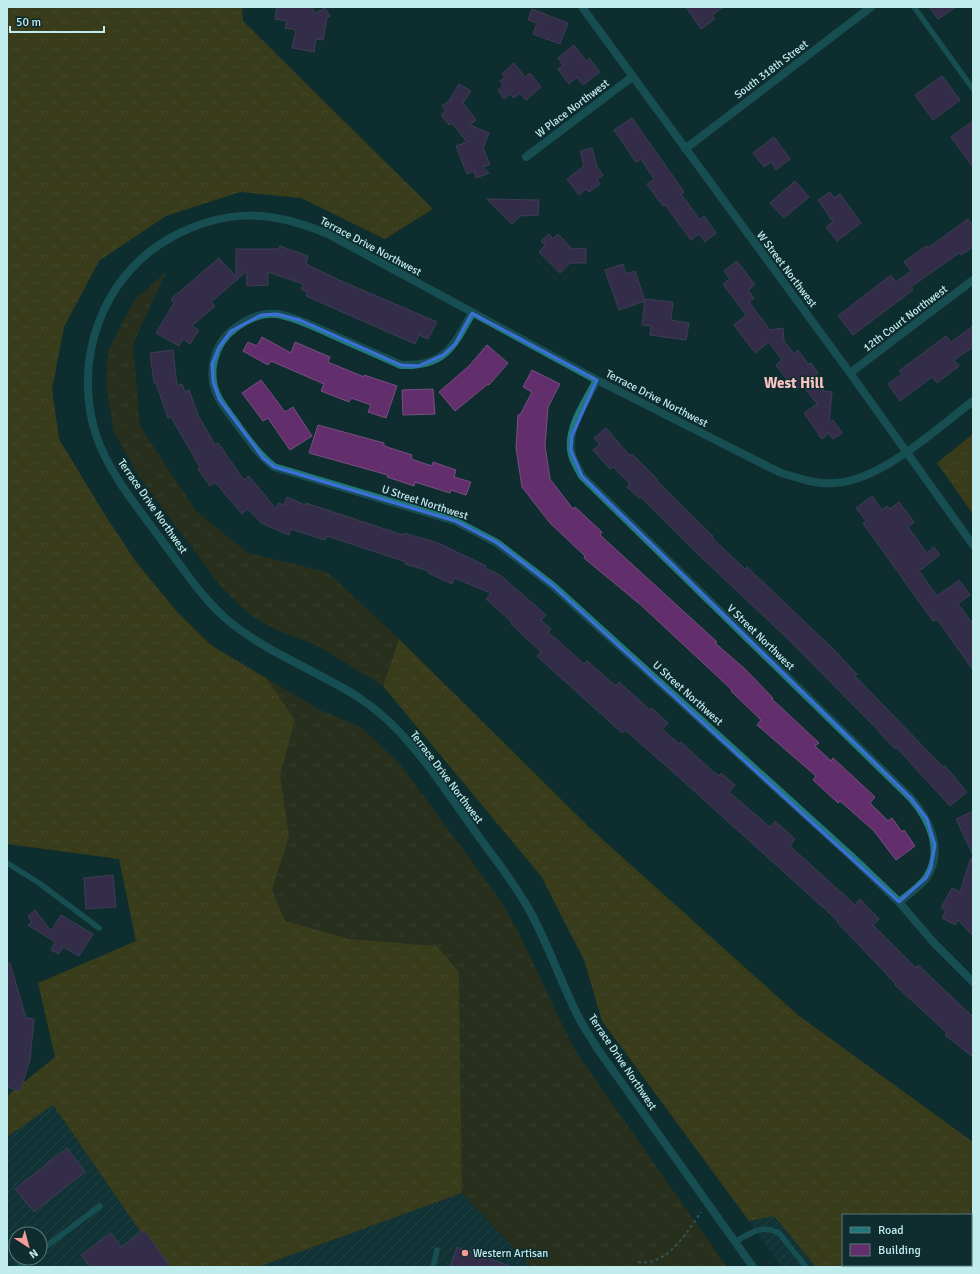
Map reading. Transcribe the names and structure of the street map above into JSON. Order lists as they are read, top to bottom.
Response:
{
  "streets": {
    "street": [
      "South 318th Street",
      "W Place Northwest",
      "Terrace Drive Northwest",
      "W Street Northwest",
      "12th Court Northwest",
      "U Street Northwest",
      "V Street Northwest"
    ]
  },
  "crossings": [
    ["South 318th Street", "W Street Northwest"],
    ["W Place Northwest", "W Street Northwest"],
    ["Terrace Drive Northwest", "W Street Northwest"],
    ["Terrace Drive Northwest", "U Street Northwest"],
    ["Terrace Drive Northwest", "V Street Northwest"],
    ["W Street Northwest", "12th Court Northwest"],
    ["U Street Northwest", "V Street Northwest"]
  ],
  "districts": ["West Hill"],
  "places": ["Western Artisan"],
  "legend": ["Road", "Building"],
  "scale_bar": "50 m",
  "north": "bottom right"
}
